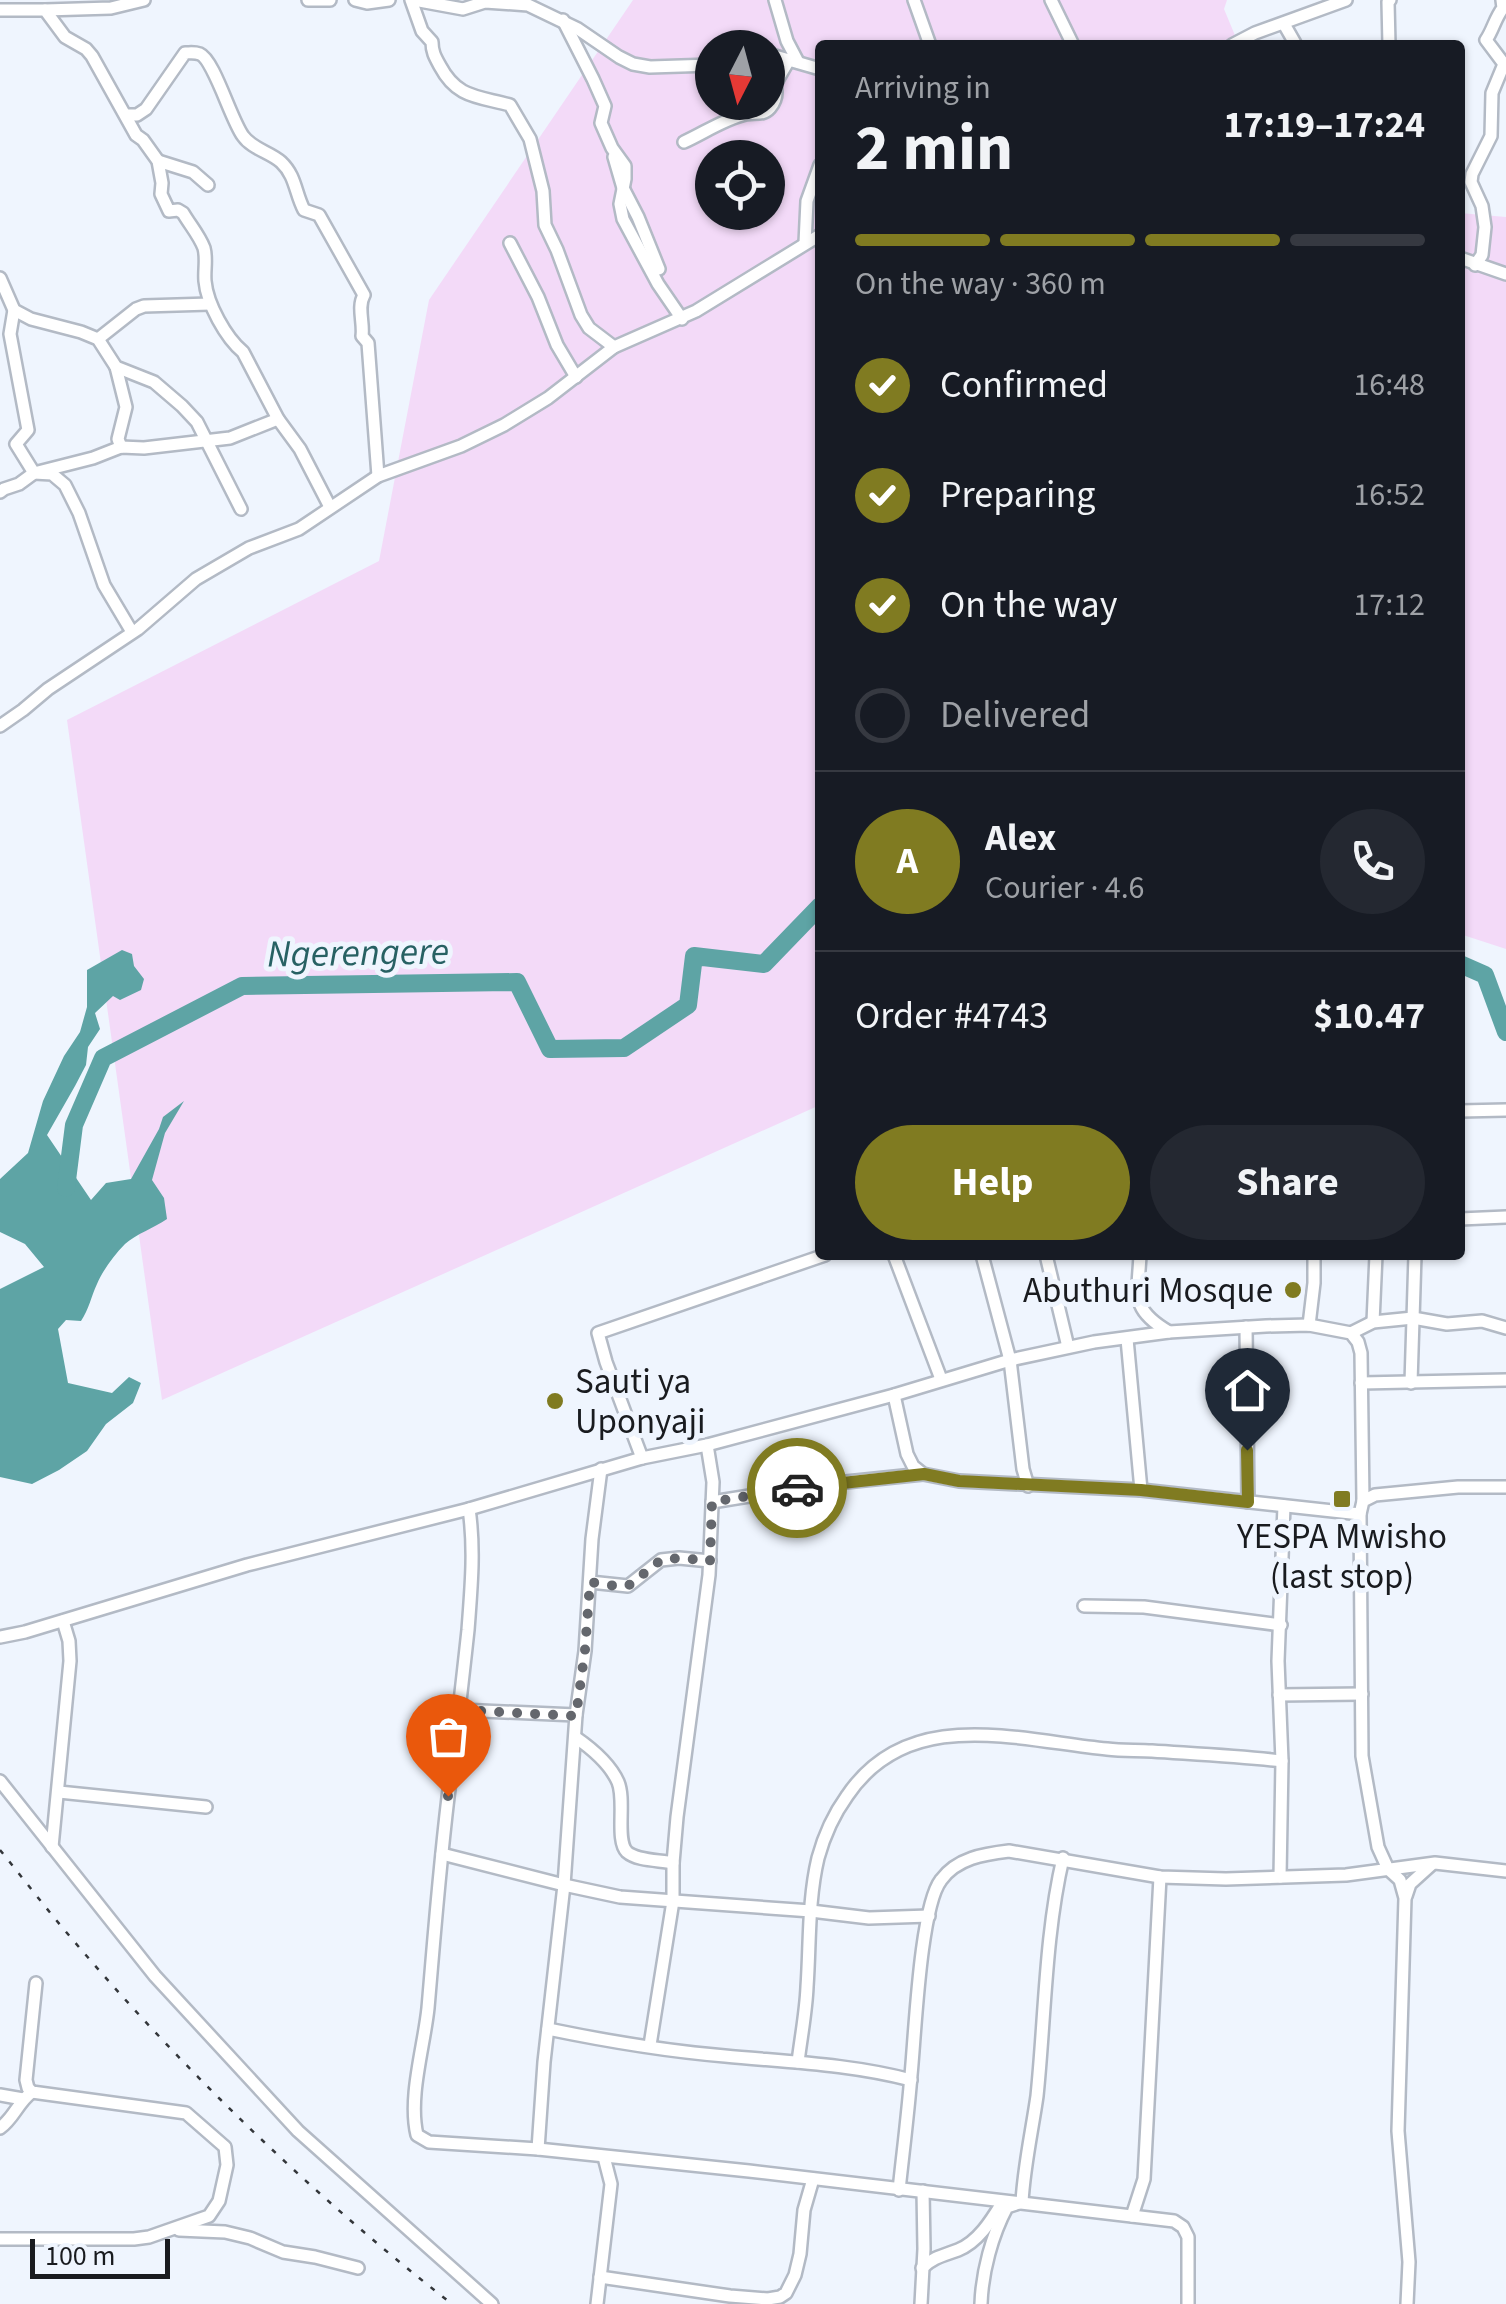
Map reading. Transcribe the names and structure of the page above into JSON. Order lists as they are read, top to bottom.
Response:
{
  "water": ["Ngerengere"],
  "places": {
    "other": ["Abuthuri Mosque", "Sauti ya Uponyaji"],
    "transit": ["YESPA Mwisho (last stop)"]
  },
  "scale_bar": "100 m",
  "north": "bottom",
  "page": {
    "heading": ["2 min", "Arriving in", "17:19–17:24"],
    "panel": [
      "Alex",
      "Courier · 4.6",
      "Order #4743",
      "$10.47"
    ],
    "bar": "On the way · 360 m",
    "list": [
      ["Confirmed", "16:48"],
      ["Preparing", "16:52"],
      ["On the way", "17:12"],
      "Delivered"
    ],
    "round": "A",
    "buttons": ["Help", "Share"],
    "scale": "100 m"
  }
}
